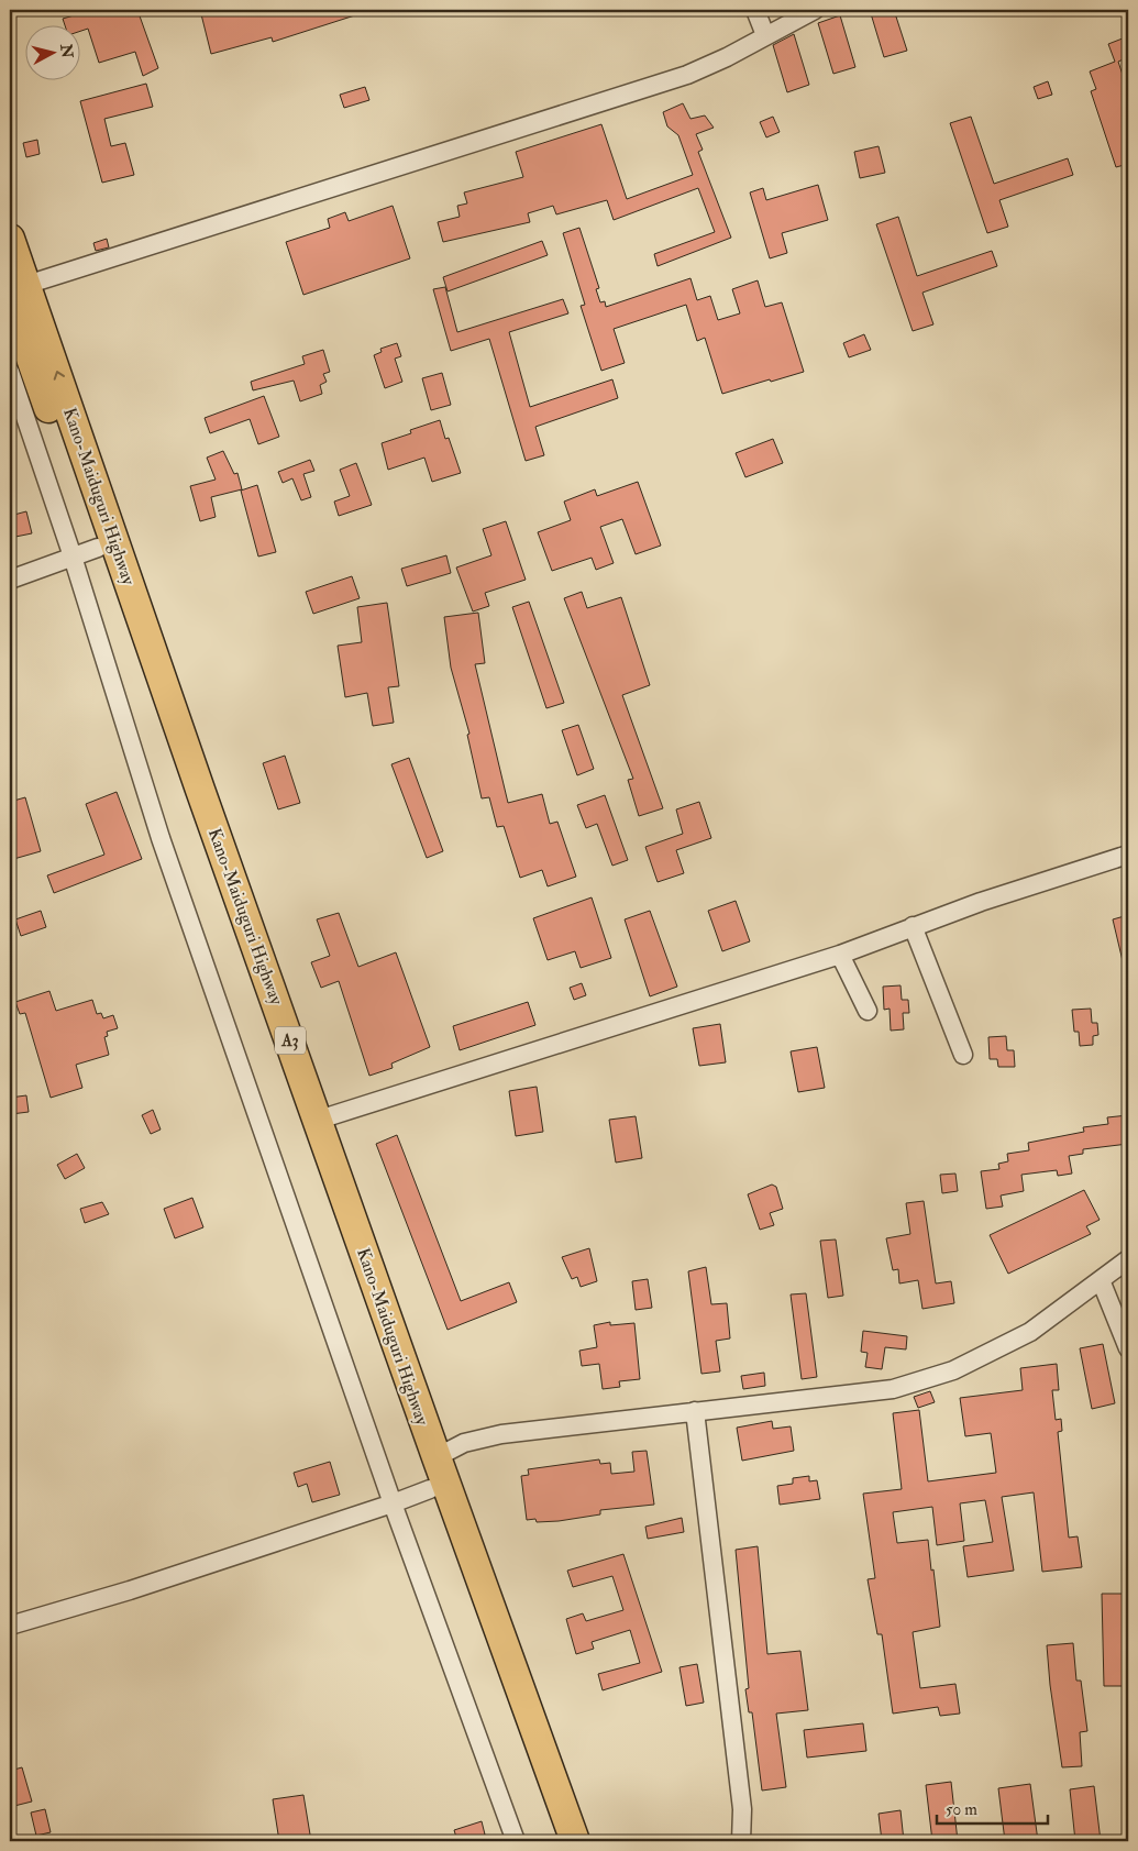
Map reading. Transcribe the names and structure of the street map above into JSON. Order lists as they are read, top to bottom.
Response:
{
  "streets": {
    "highway": ["Kano-Maiduguri Highway", "A3"]
  },
  "scale_bar": "50 m",
  "north": "right"
}
